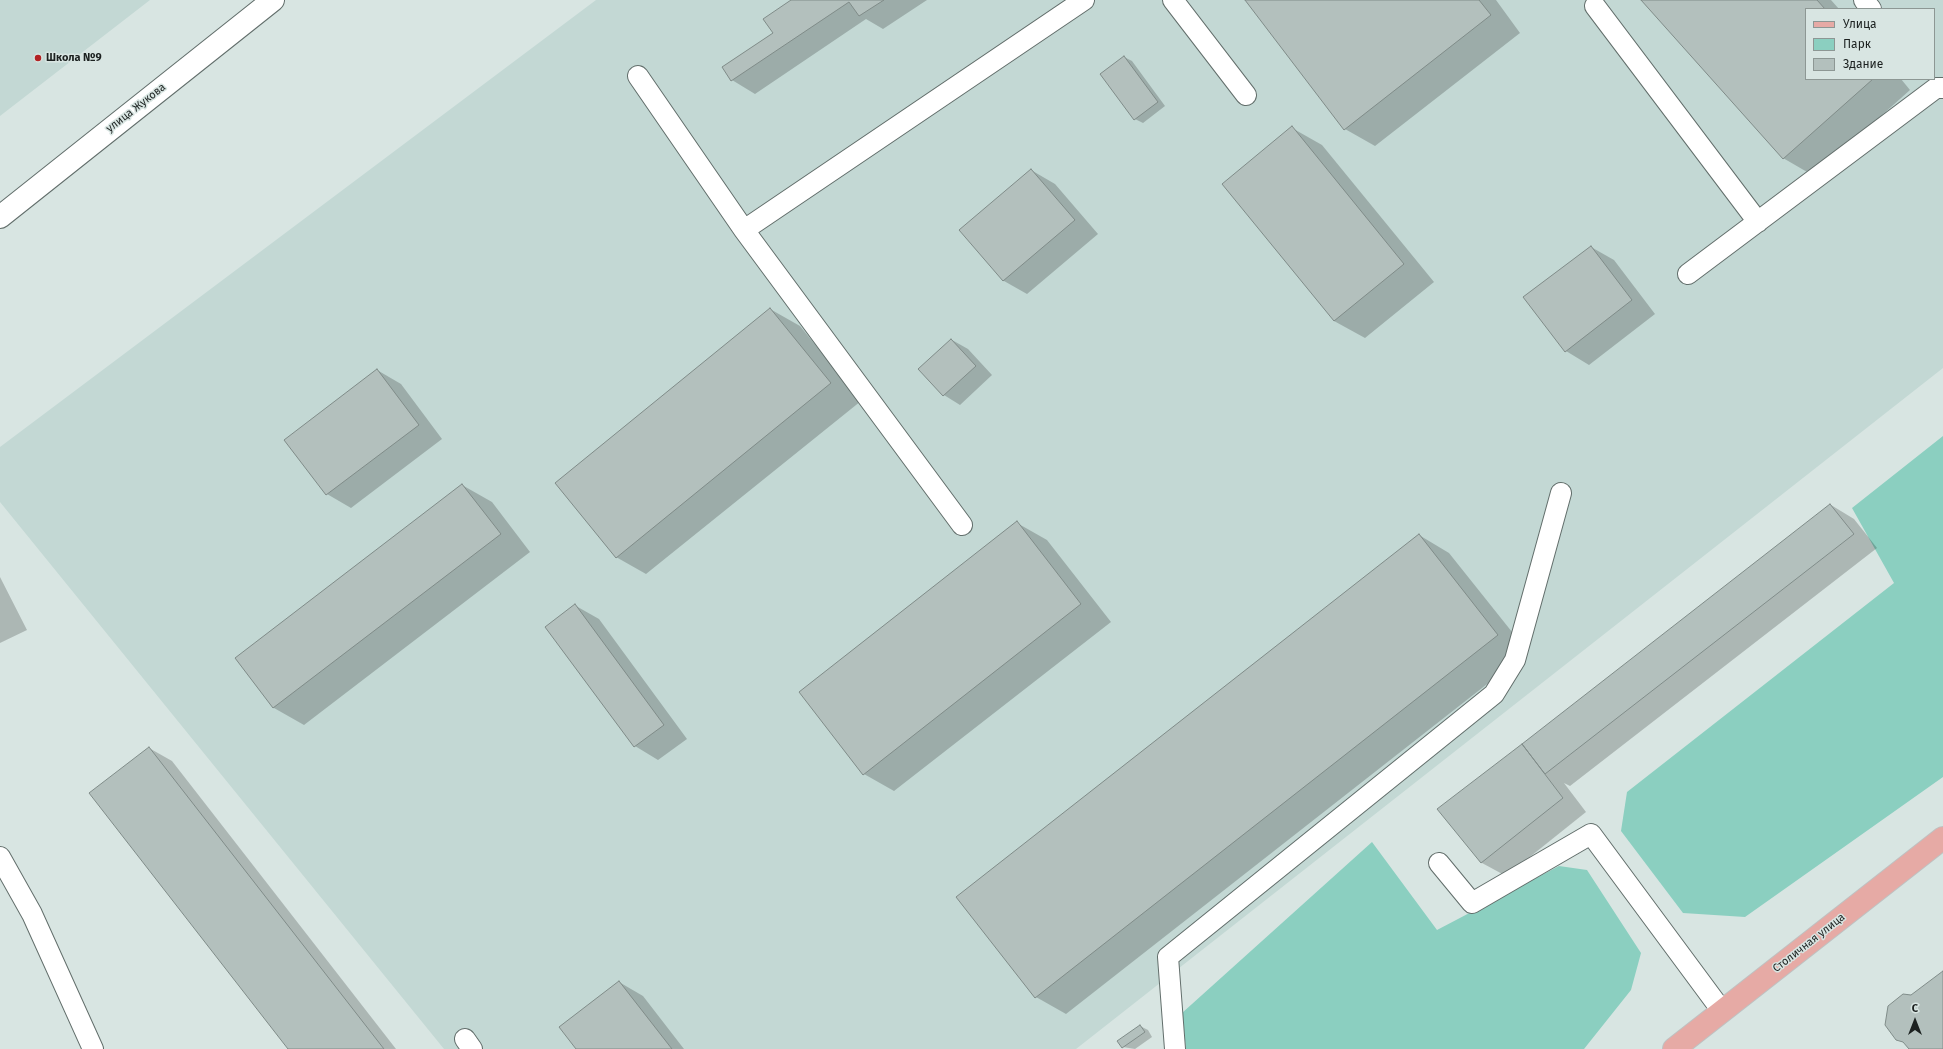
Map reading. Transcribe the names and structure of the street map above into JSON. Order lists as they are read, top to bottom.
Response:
{
  "streets": {
    "main road": ["Столичная улица"],
    "street": ["улица Жукова"]
  },
  "places": ["Школа №9"],
  "legend": ["Улица", "Парк", "Здание"],
  "north": "top"
}
